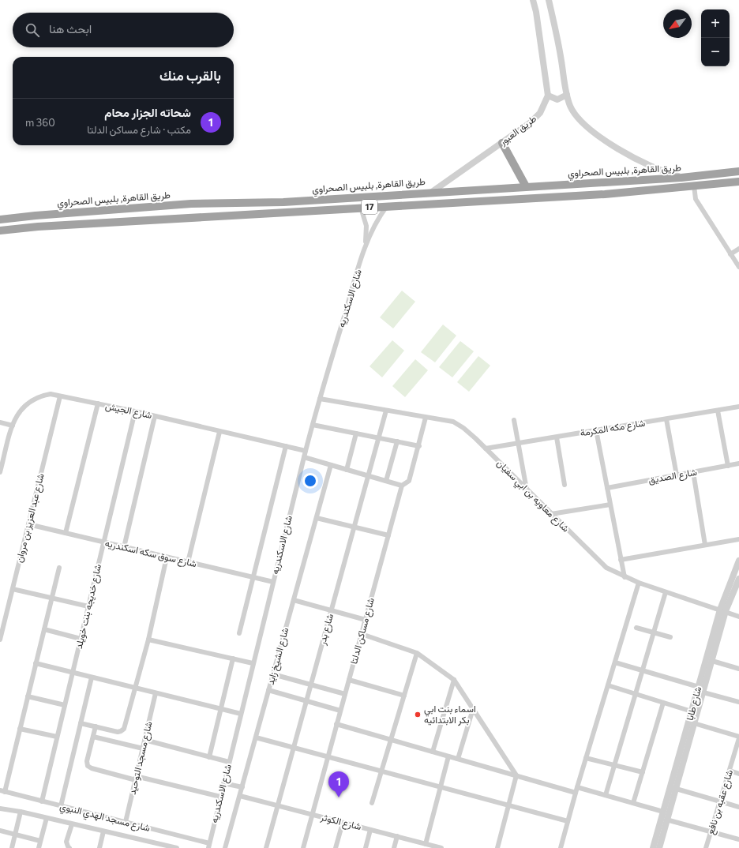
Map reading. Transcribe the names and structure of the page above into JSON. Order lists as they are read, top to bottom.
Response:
{
  "streets": {
    "highway": ["طريق القاهرة, بلبيس الصحراوي", "17"],
    "street": [
      "طريق العبور",
      "شارع الاسكندريه",
      "شارع الجيش",
      "شارع مكه المكرمة",
      "شارع الصديق",
      "شارع معاويه بن ابي سفيان",
      "شارع عبد العزيز بن مروان",
      "شارع سوق سكه اسكندريه",
      "شارع خديجه بنت خويلد",
      "شارع بدر",
      "شارع مساكن الدلتا",
      "شارع الشيخ زايد",
      "شارع طابا",
      "شارع مسجد التوحيد",
      "شارع عقبه بن نافع",
      "شارع مسجد الهدي النبوي",
      "شارع الكوثر"
    ]
  },
  "crossings": [
    ["طريق العبور", "طريق القاهرة, بلبيس الصحراوي"],
    ["طريق القاهرة, بلبيس الصحراوي", "شارع الاسكندريه"],
    ["شارع الاسكندريه", "شارع الجيش"],
    ["شارع الاسكندريه", "شارع معاويه بن ابي سفيان"],
    ["شارع الاسكندريه", "شارع سوق سكه اسكندريه"],
    ["شارع الاسكندريه", "شارع مسجد الهدي النبوي"],
    ["شارع الجيش", "شارع عبد العزيز بن مروان"],
    ["شارع الجيش", "شارع خديجه بنت خويلد"],
    ["شارع مكه المكرمة", "شارع معاويه بن ابي سفيان"],
    ["شارع معاويه بن ابي سفيان", "شارع بدر"],
    ["شارع معاويه بن ابي سفيان", "شارع مساكن الدلتا"],
    ["شارع معاويه بن ابي سفيان", "شارع طابا"],
    ["شارع عبد العزيز بن مروان", "شارع سوق سكه اسكندريه"],
    ["شارع سوق سكه اسكندريه", "شارع خديجه بنت خويلد"],
    ["شارع خديجه بنت خويلد", "شارع مسجد الهدي النبوي"],
    ["شارع بدر", "شارع الكوثر"],
    ["شارع مساكن الدلتا", "شارع الكوثر"],
    ["شارع الشيخ زايد", "شارع الكوثر"],
    ["شارع مسجد التوحيد", "شارع مسجد الهدي النبوي"]
  ],
  "places": ["اسماء بنت ابي بكر الابتدائيه"],
  "north": "bottom left",
  "page": {
    "map_buttons": ["+", "−"],
    "search": "ابحث هنا",
    "heading": "بالقرب منك",
    "list": [
      {
        "mark": "1",
        "name": "شحاته الجزار محام",
        "note": "مكتب · شارع مساكن الدلتا",
        "value": "360 m"
      }
    ],
    "pins": "1"
  }
}
